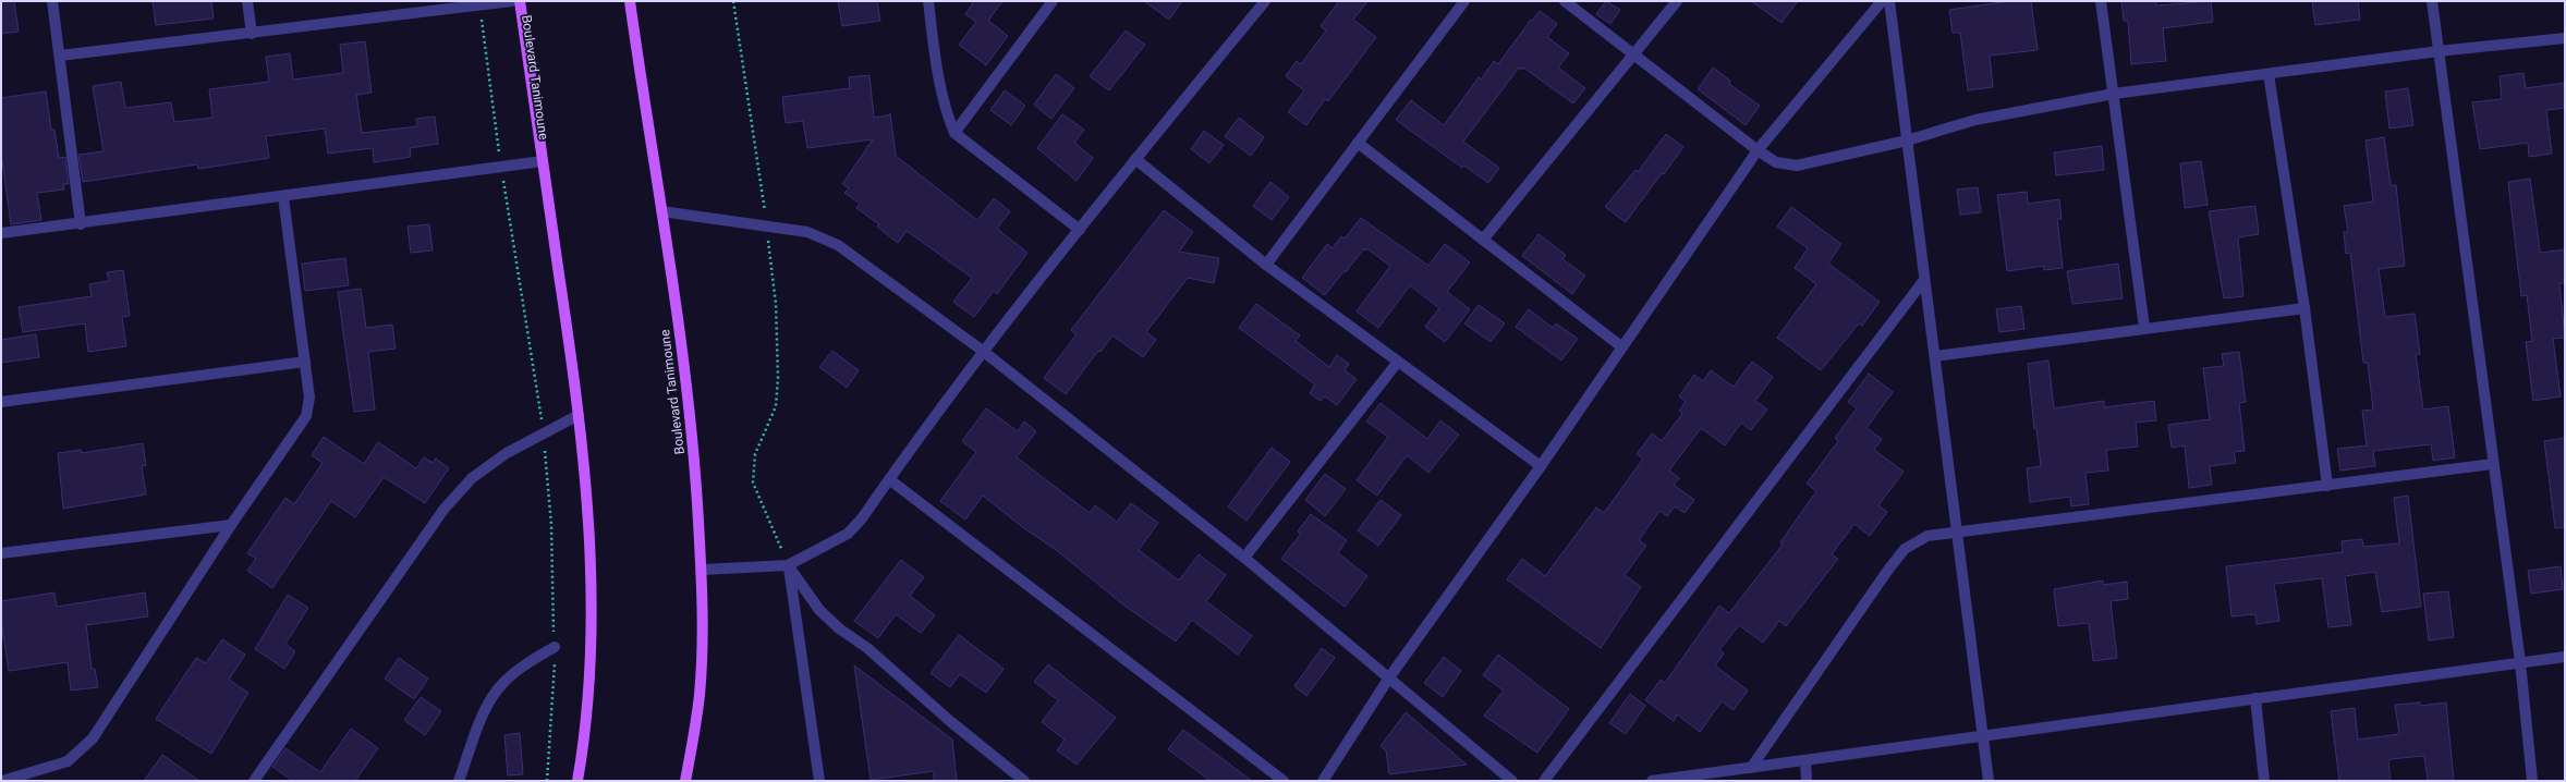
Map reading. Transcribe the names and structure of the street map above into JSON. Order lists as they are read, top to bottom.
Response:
{
  "streets": {
    "main road": ["Boulevard Tanimoune"]
  }
}
